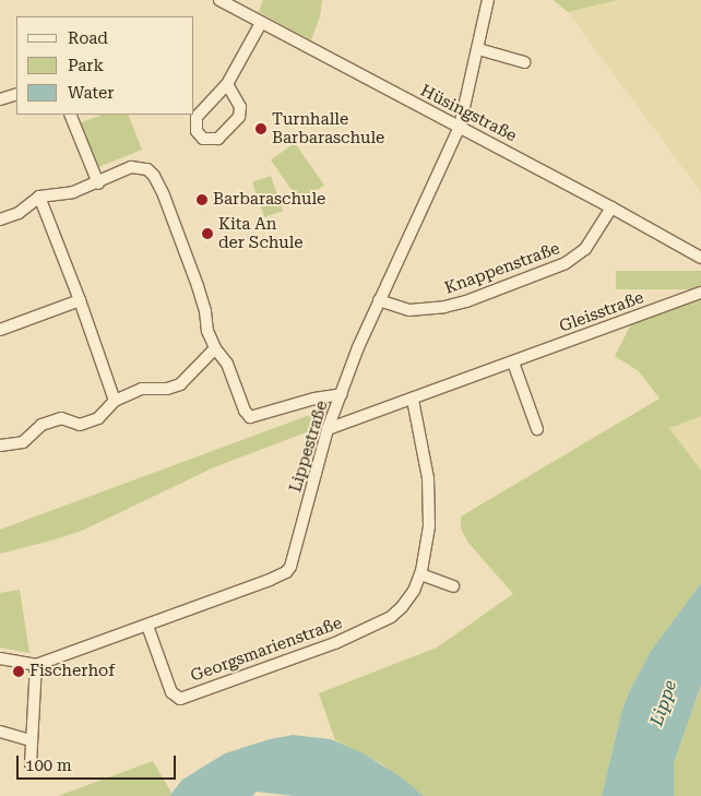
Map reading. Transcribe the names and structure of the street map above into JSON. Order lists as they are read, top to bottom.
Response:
{
  "streets": {
    "street": [
      "Hüsingstraße",
      "Knappenstraße",
      "Gleisstraße",
      "Lippestraße",
      "Georgsmarienstraße"
    ]
  },
  "crossings": [
    ["Hüsingstraße", "Knappenstraße"],
    ["Hüsingstraße", "Lippestraße"],
    ["Knappenstraße", "Lippestraße"],
    ["Gleisstraße", "Lippestraße"],
    ["Gleisstraße", "Georgsmarienstraße"],
    ["Lippestraße", "Georgsmarienstraße"]
  ],
  "water": ["Lippe"],
  "places": [
    "Turnhalle Barbaraschule",
    "Barbaraschule",
    "Kita An der Schule",
    "Fischerhof"
  ],
  "legend": ["Road", "Park", "Water"],
  "scale_bar": "100 m"
}
